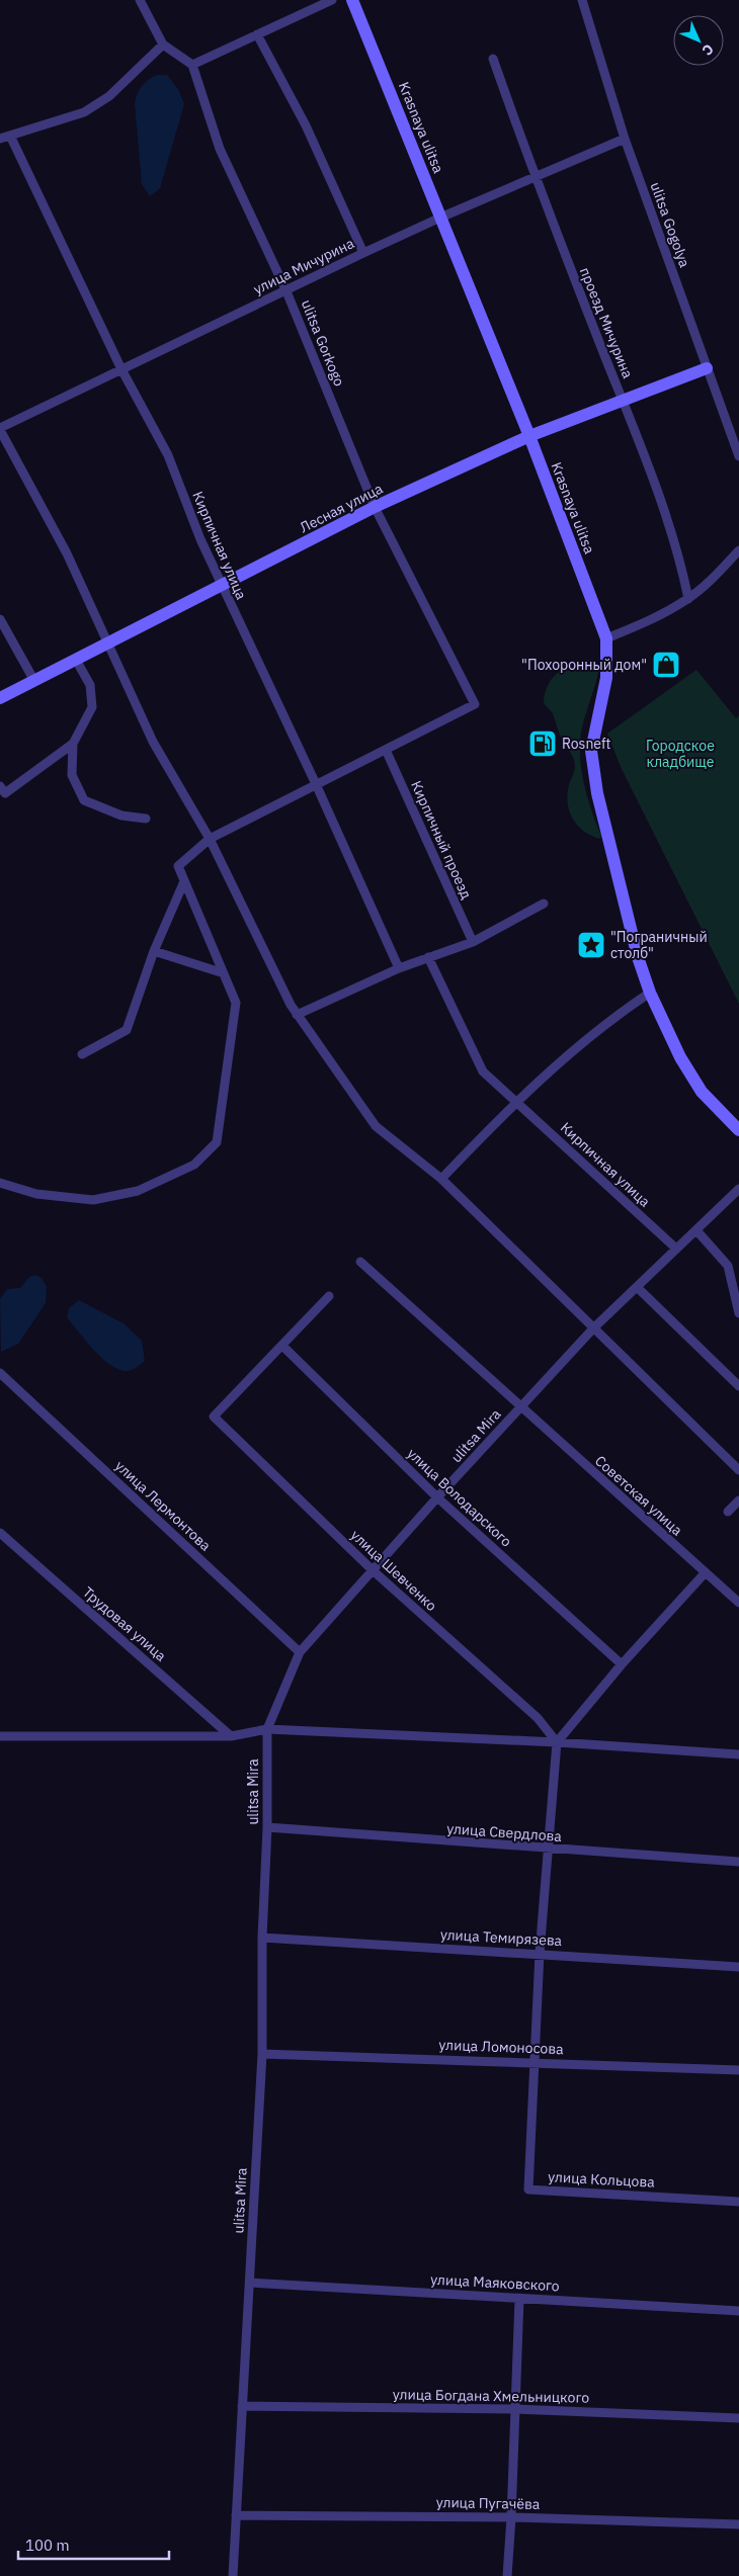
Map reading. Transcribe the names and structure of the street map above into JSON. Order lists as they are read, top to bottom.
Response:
{
  "streets": {
    "main road": ["Krasnaya ulitsa", "Лесная улица"],
    "street": [
      "ulitsa Gogolya",
      "улица Мичурина",
      "проезд Мичурина",
      "ulitsa Gorkogo",
      "Кирпичная улица",
      "Кирпичный проезд",
      "ulitsa Mira",
      "Советская улица",
      "улица Володарского",
      "улица Лермонтова",
      "улица Шевченко",
      "Трудовая улица",
      "улица Свердлова",
      "улица Темирязева",
      "улица Ломоносова",
      "улица Кольцова",
      "улица Маяковского",
      "улица Богдана Хмельницкого",
      "улица Пугачёва"
    ]
  },
  "crossings": [
    ["Krasnaya ulitsa", "улица Мичурина"],
    ["Krasnaya ulitsa", "Лесная улица"],
    ["ulitsa Gogolya", "улица Мичурина"],
    ["ulitsa Gogolya", "Лесная улица"],
    ["улица Мичурина", "проезд Мичурина"],
    ["улица Мичурина", "ulitsa Gorkogo"],
    ["улица Мичурина", "Кирпичная улица"],
    ["проезд Мичурина", "Лесная улица"],
    ["ulitsa Gorkogo", "Лесная улица"],
    ["ulitsa Gorkogo", "Кирпичный проезд"],
    ["Лесная улица", "Кирпичная улица"],
    ["Кирпичная улица", "ulitsa Mira"],
    ["ulitsa Mira", "Советская улица"],
    ["ulitsa Mira", "улица Володарского"],
    ["ulitsa Mira", "улица Лермонтова"],
    ["ulitsa Mira", "улица Шевченко"],
    ["ulitsa Mira", "улица Свердлова"],
    ["ulitsa Mira", "улица Темирязева"],
    ["ulitsa Mira", "улица Ломоносова"],
    ["ulitsa Mira", "улица Маяковского"],
    ["ulitsa Mira", "улица Богдана Хмельницкого"],
    ["ulitsa Mira", "улица Пугачёва"],
    ["улица Володарского", "улица Шевченко"],
    ["улица Ломоносова", "улица Кольцова"]
  ],
  "parks": ["Городское кладбище"],
  "places": {
    "shop": ["\"Похоронный дом\""],
    "fuel station": ["Rosneft"],
    "place": ["\"Пограничный столб\""]
  },
  "scale_bar": "100 m",
  "north": "bottom right"
}
